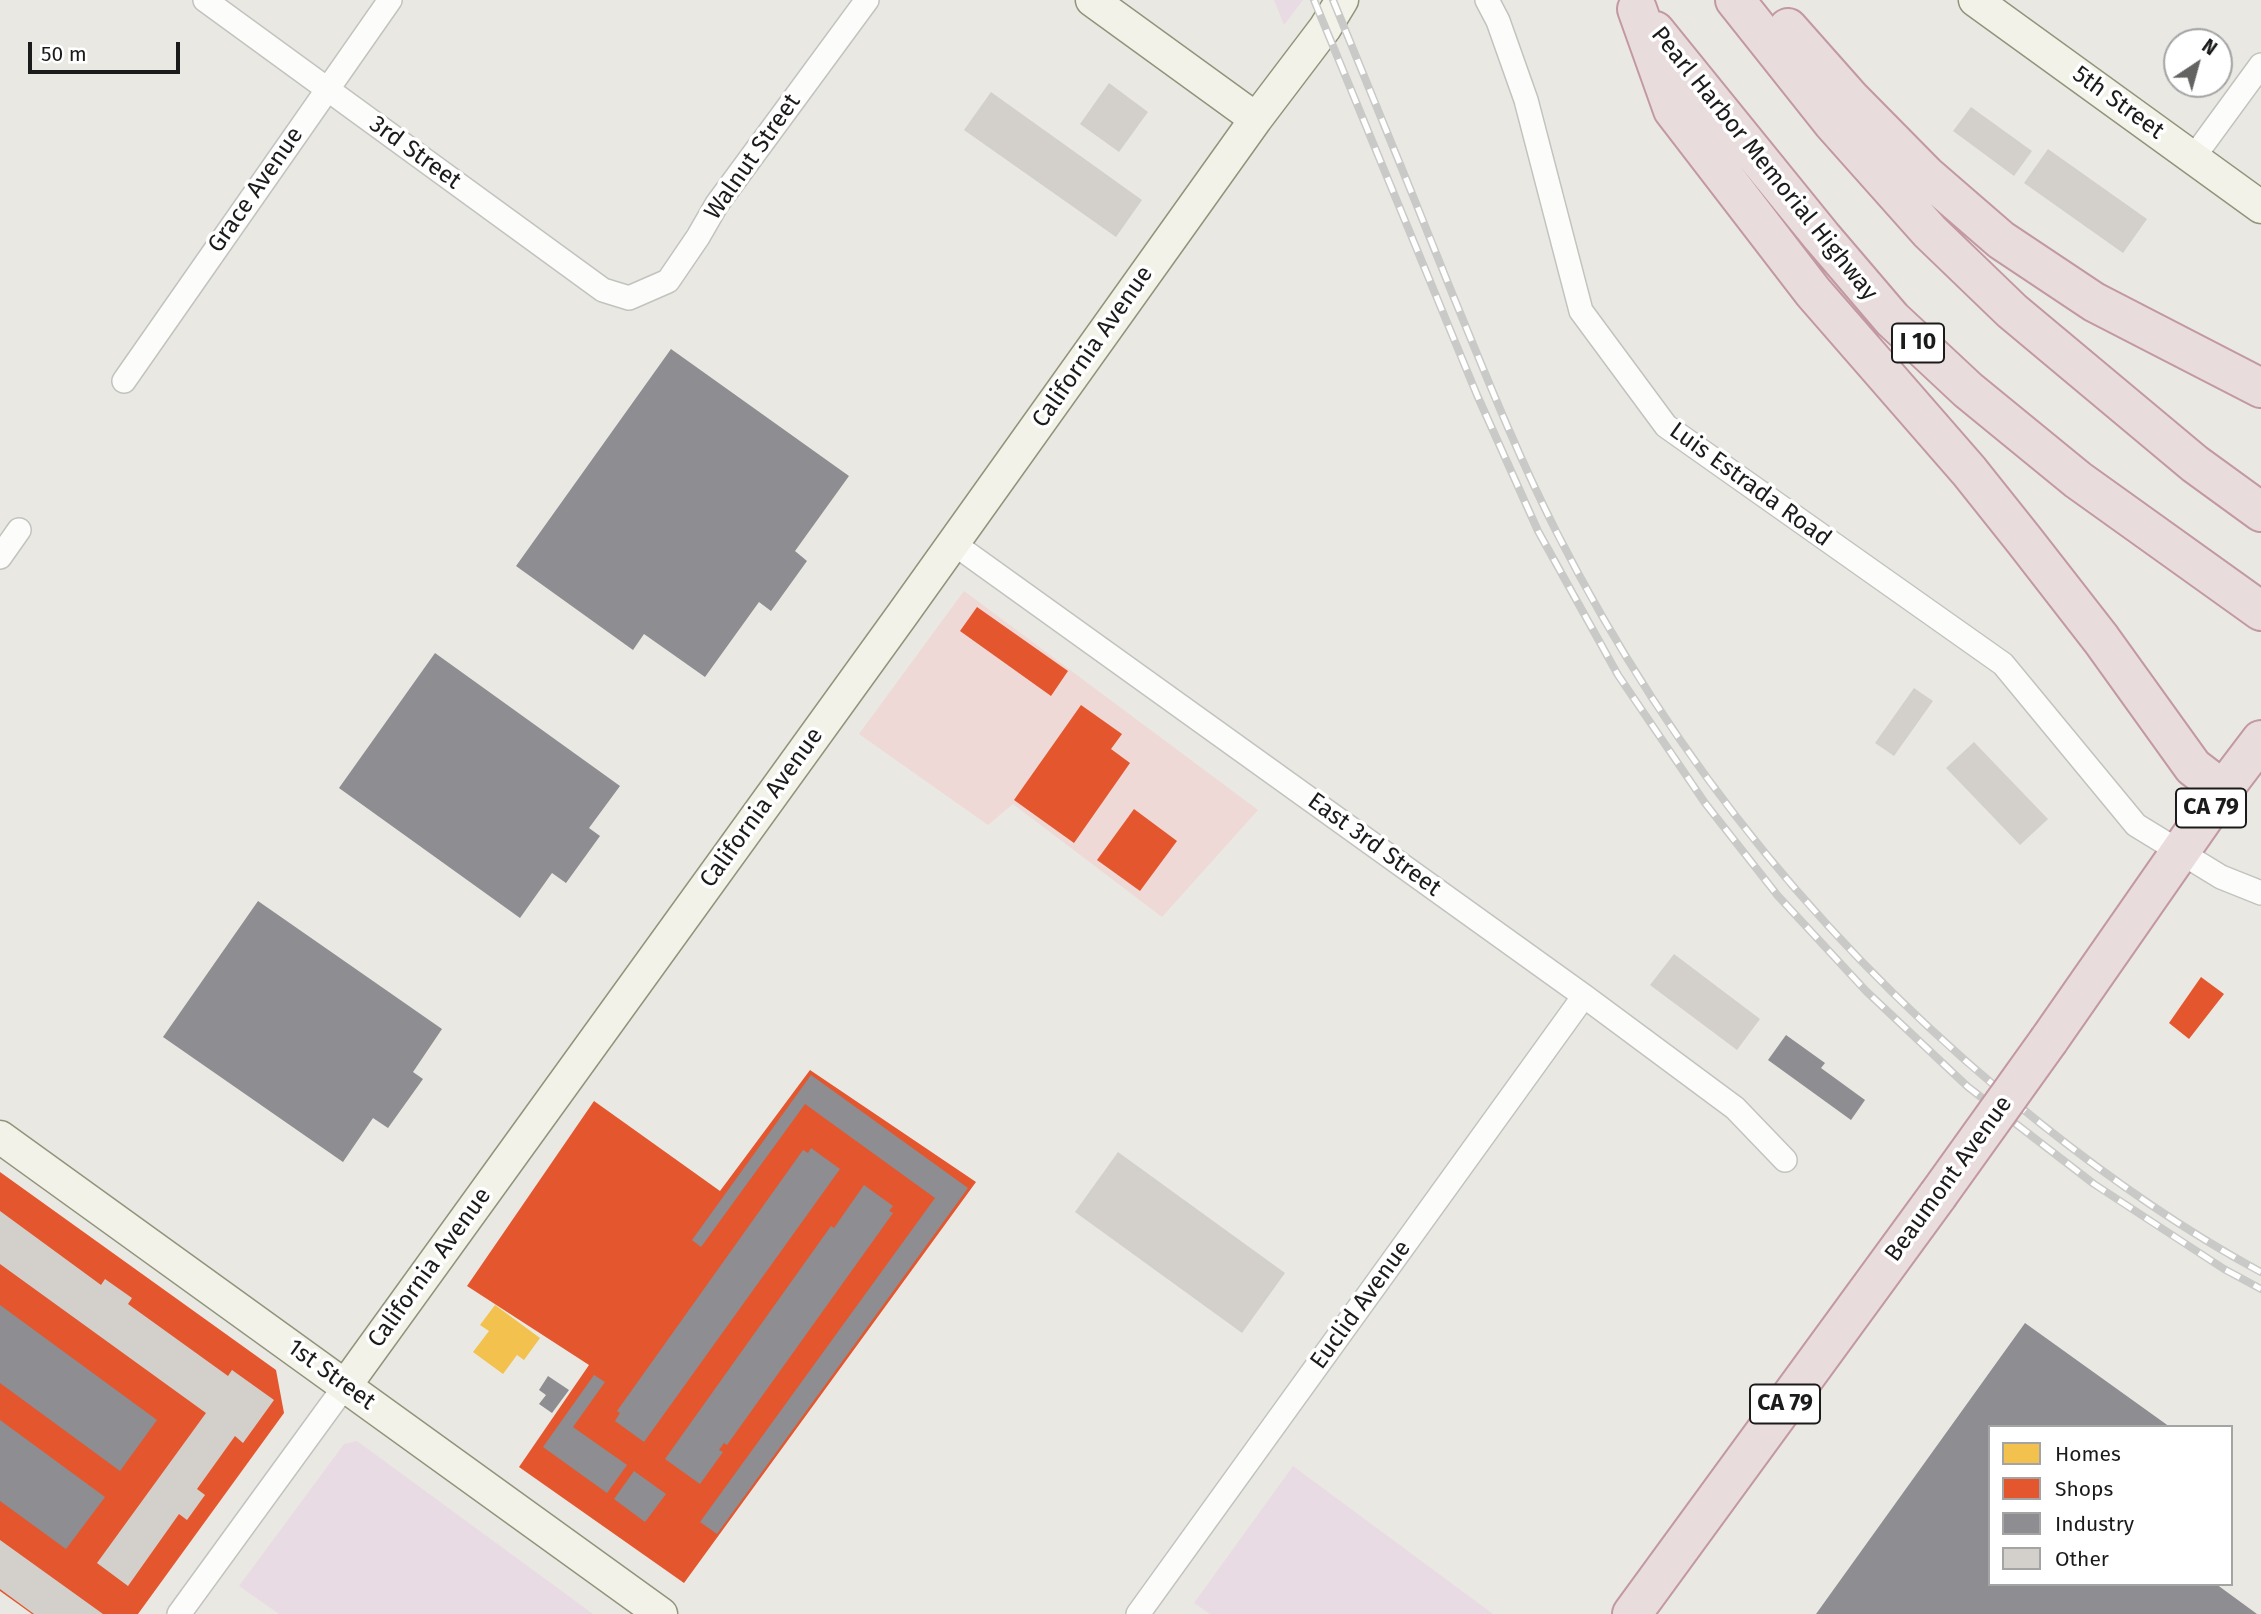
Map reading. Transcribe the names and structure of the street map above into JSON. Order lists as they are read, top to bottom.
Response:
{
  "streets": {
    "highway": [
      "Pearl Harbor Memorial Highway",
      "I 10",
      "CA 79",
      "Beaumont Avenue"
    ],
    "street": [
      "5th Street",
      "3rd Street",
      "Walnut Street",
      "Grace Avenue",
      "California Avenue",
      "Luis Estrada Road",
      "East 3rd Street",
      "Euclid Avenue",
      "1st Street"
    ]
  },
  "crossings": [
    ["3rd Street", "Walnut Street"],
    ["3rd Street", "Grace Avenue"],
    ["California Avenue", "East 3rd Street"],
    ["California Avenue", "1st Street"],
    ["Luis Estrada Road", "Beaumont Avenue"],
    ["East 3rd Street", "Euclid Avenue"]
  ],
  "legend": [
    "Homes",
    "Shops",
    "Industry",
    "Other"
  ],
  "scale_bar": "50 m",
  "north": "top right"
}
